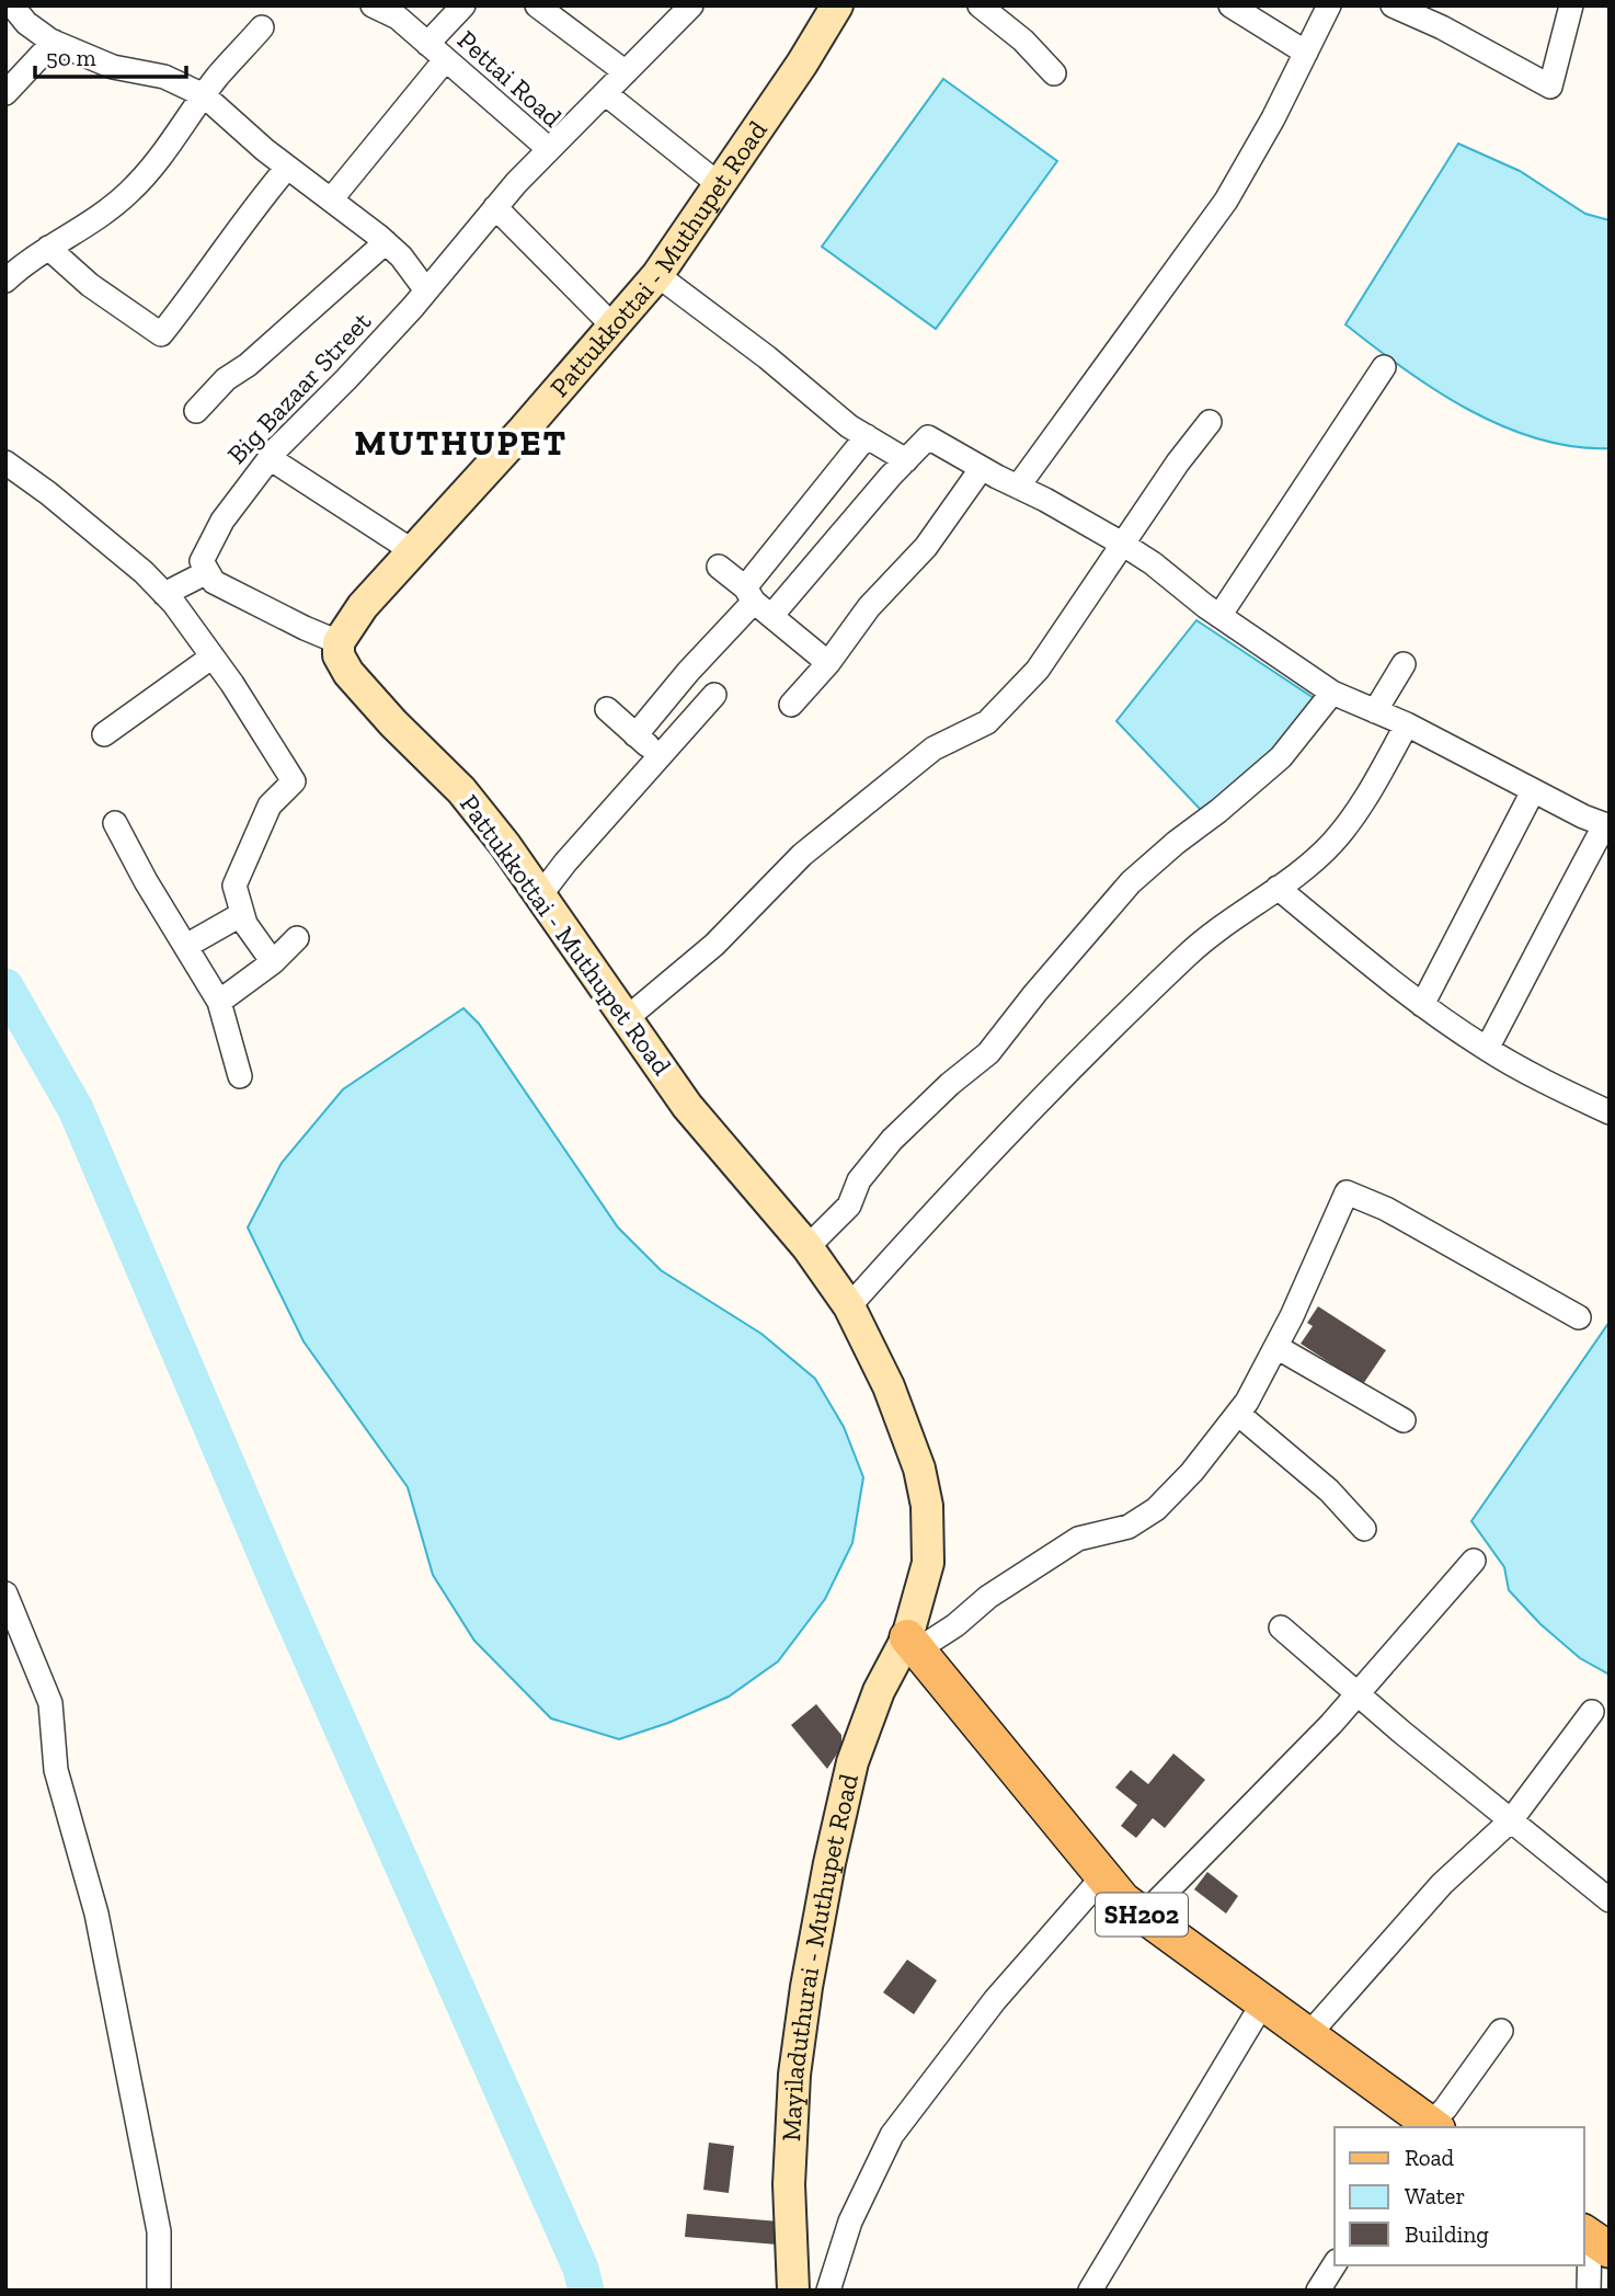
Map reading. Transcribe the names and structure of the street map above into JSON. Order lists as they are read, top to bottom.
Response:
{
  "streets": {
    "main road": ["Pattukkottai - Muthupet Road", "SH202", "Mayiladuthurai - Muthupet Road"],
    "street": ["Pettai Road", "Big Bazaar Street"]
  },
  "crossings": [
    ["Pettai Road", "Big Bazaar Street"],
    ["Pattukkottai - Muthupet Road", "SH202"],
    ["Pattukkottai - Muthupet Road", "Mayiladuthurai - Muthupet Road"],
    ["SH202", "Mayiladuthurai - Muthupet Road"]
  ],
  "districts": ["MUTHUPET"],
  "legend": ["Road", "Water", "Building"],
  "scale_bar": "50 m"
}
